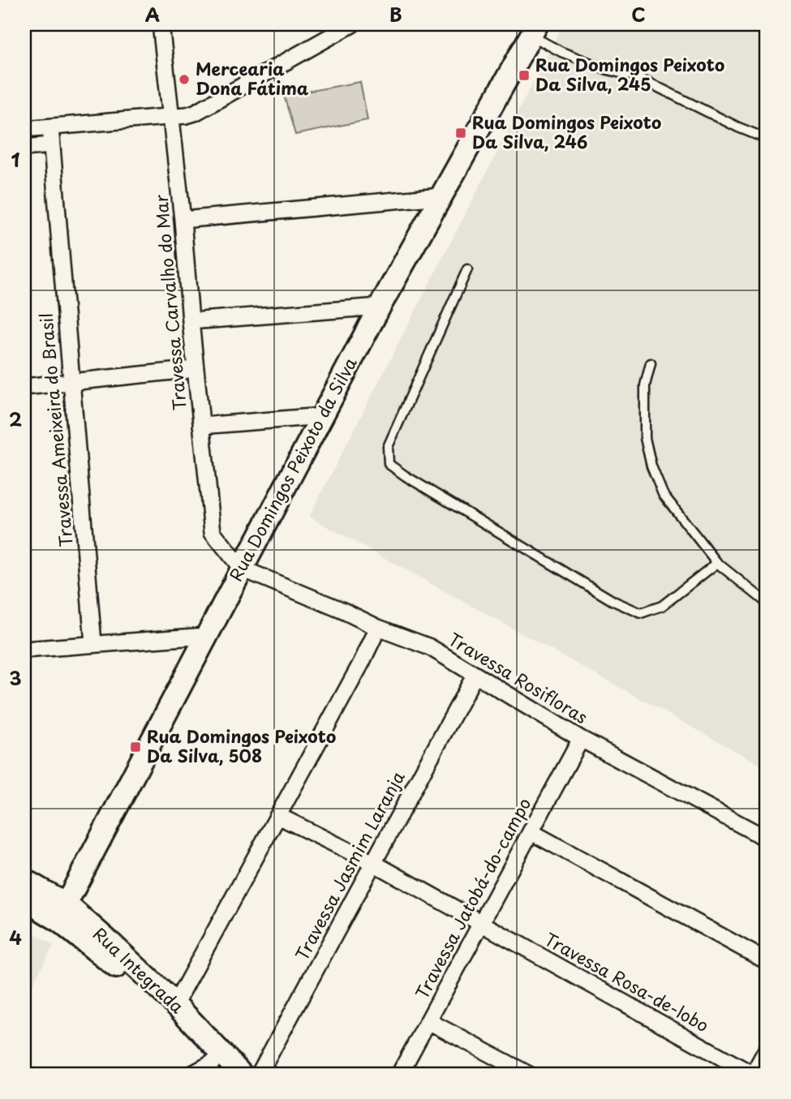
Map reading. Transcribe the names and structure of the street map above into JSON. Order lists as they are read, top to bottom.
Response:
{
  "streets": {
    "main road": ["Rua Domingos Peixoto da Silva", "Rua Integrada"],
    "street": [
      "Travessa Carvalho do Mar",
      "Travessa Ameixeira do Brasil",
      "Travessa Rosifloras",
      "Travessa Jasmim Laranja",
      "Travessa Jatobá-do-campo",
      "Travessa Rosa-de-lobo"
    ]
  },
  "crossings": [
    ["Travessa Carvalho do Mar", "Rua Domingos Peixoto da Silva"],
    ["Travessa Carvalho do Mar", "Travessa Rosifloras"],
    ["Rua Domingos Peixoto da Silva", "Travessa Rosifloras"],
    ["Rua Domingos Peixoto da Silva", "Rua Integrada"],
    ["Travessa Rosifloras", "Travessa Jasmim Laranja"],
    ["Travessa Rosifloras", "Travessa Jatobá-do-campo"],
    ["Travessa Jasmim Laranja", "Travessa Rosa-de-lobo"],
    ["Travessa Jatobá-do-campo", "Travessa Rosa-de-lobo"]
  ],
  "places": {
    "transit": ["Rua Domingos Peixoto Da Silva, 245", "Rua Domingos Peixoto Da Silva, 246", "Rua Domingos Peixoto Da Silva, 508"],
    "other": ["Mercearia Dona Fátima"]
  },
  "grid": {
    "columns": ["A", "B", "C"],
    "rows": [
      "1",
      "2",
      "3",
      "4"
    ]
  }
}
